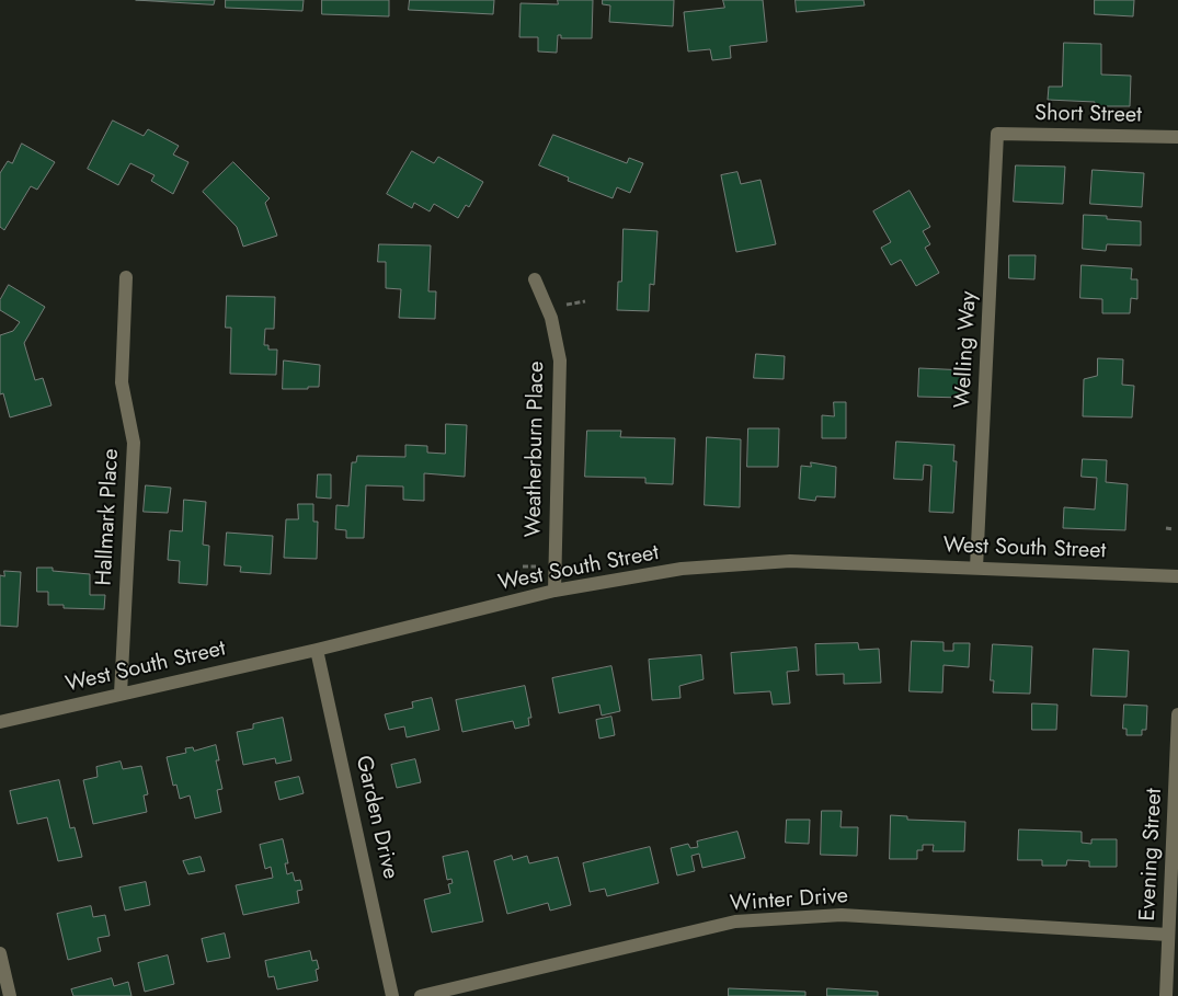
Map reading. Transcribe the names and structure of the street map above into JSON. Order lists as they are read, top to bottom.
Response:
{
  "streets": {
    "street": [
      "Short Street",
      "Welling Way",
      "Weatherburn Place",
      "Hallmark Place",
      "West South Street",
      "Garden Drive",
      "Evening Street",
      "Winter Drive"
    ]
  },
  "crossings": [
    ["Short Street", "Welling Way"],
    ["Welling Way", "West South Street"],
    ["Weatherburn Place", "West South Street"],
    ["Hallmark Place", "West South Street"],
    ["West South Street", "Garden Drive"],
    ["Evening Street", "Winter Drive"]
  ]
}
